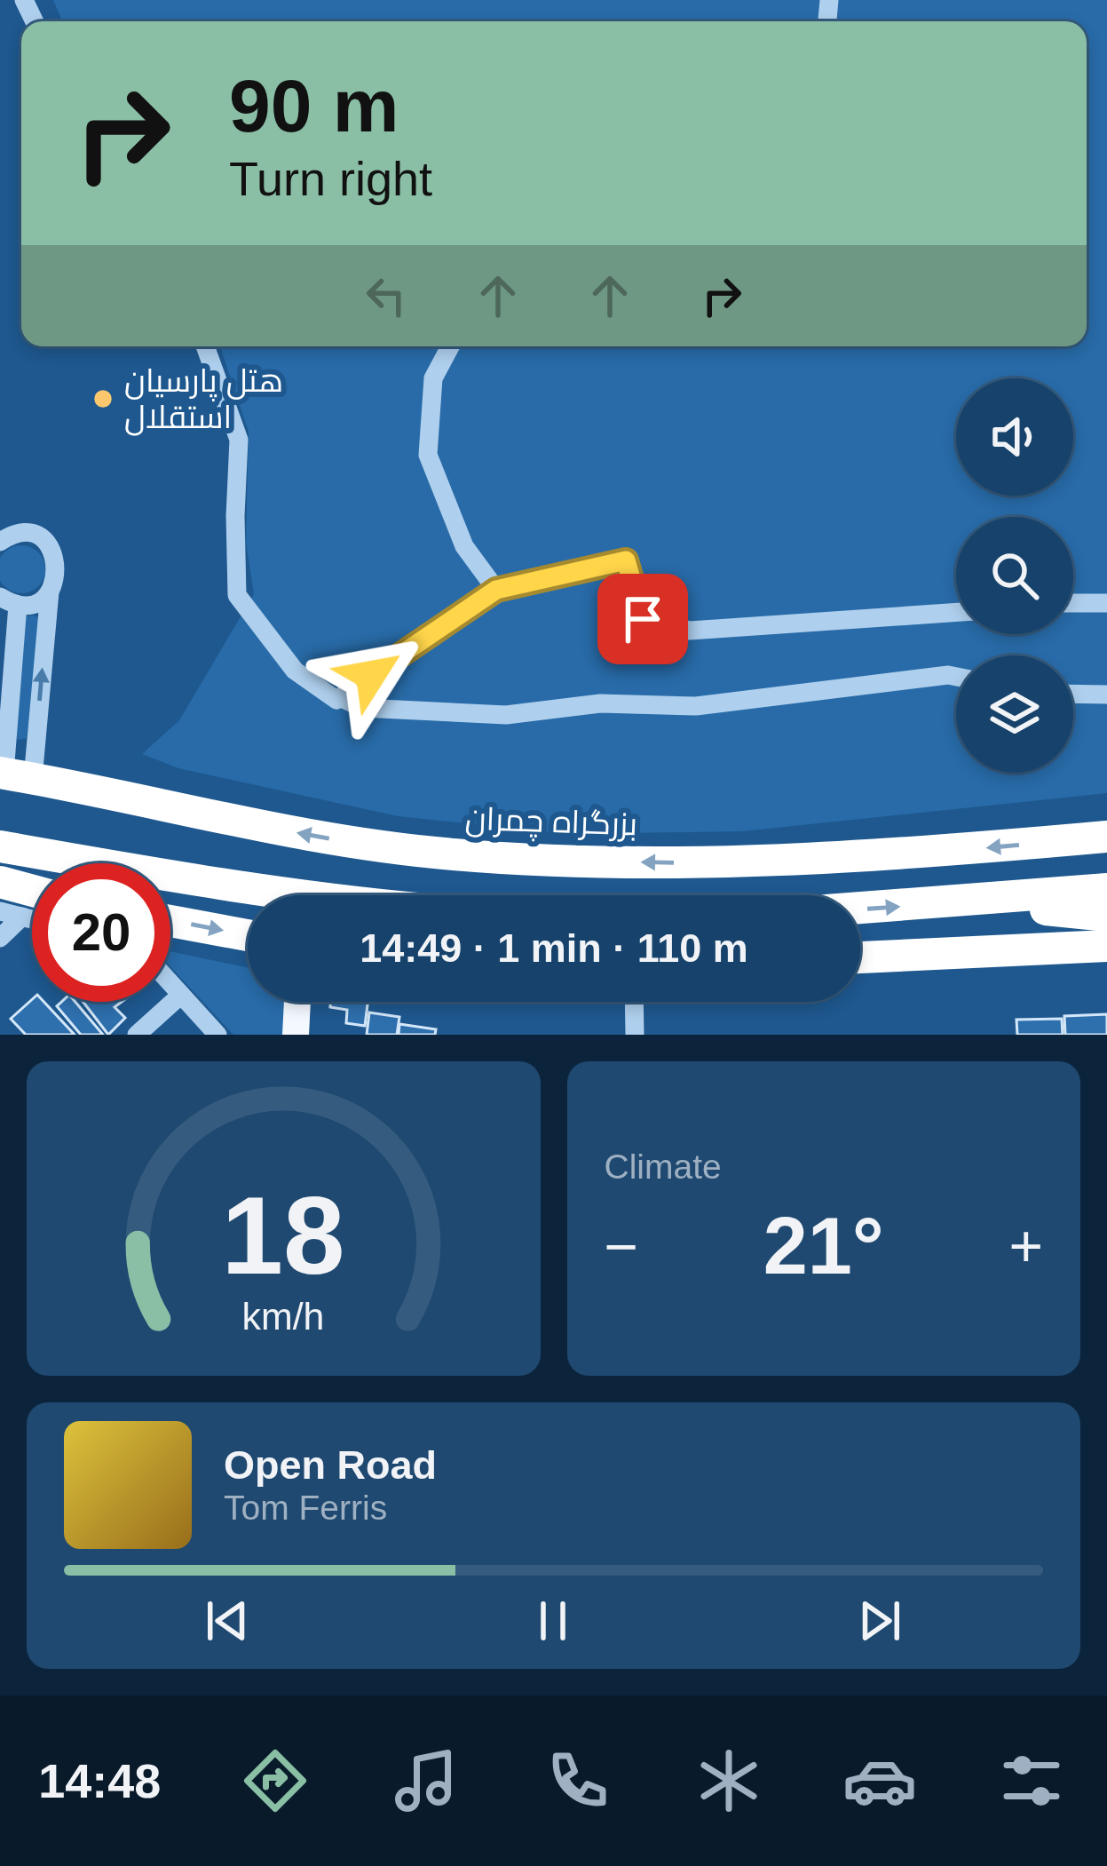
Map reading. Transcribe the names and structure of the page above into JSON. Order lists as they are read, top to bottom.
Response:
{
  "streets": {
    "highway": ["بزرگراه چمران"]
  },
  "places": ["هتل پارسیان استقلال"],
  "page": {
    "turn": ["90 m", "Turn right"],
    "limit": "20",
    "trip": "14:49 · 1 min · 110 m",
    "tile": "Climate",
    "heat": ["−", "21°", "+"],
    "song": ["Open Road", "Tom Ferris"],
    "tabs": "14:48",
    "gauge": ["18", "km/h"]
  }
}
